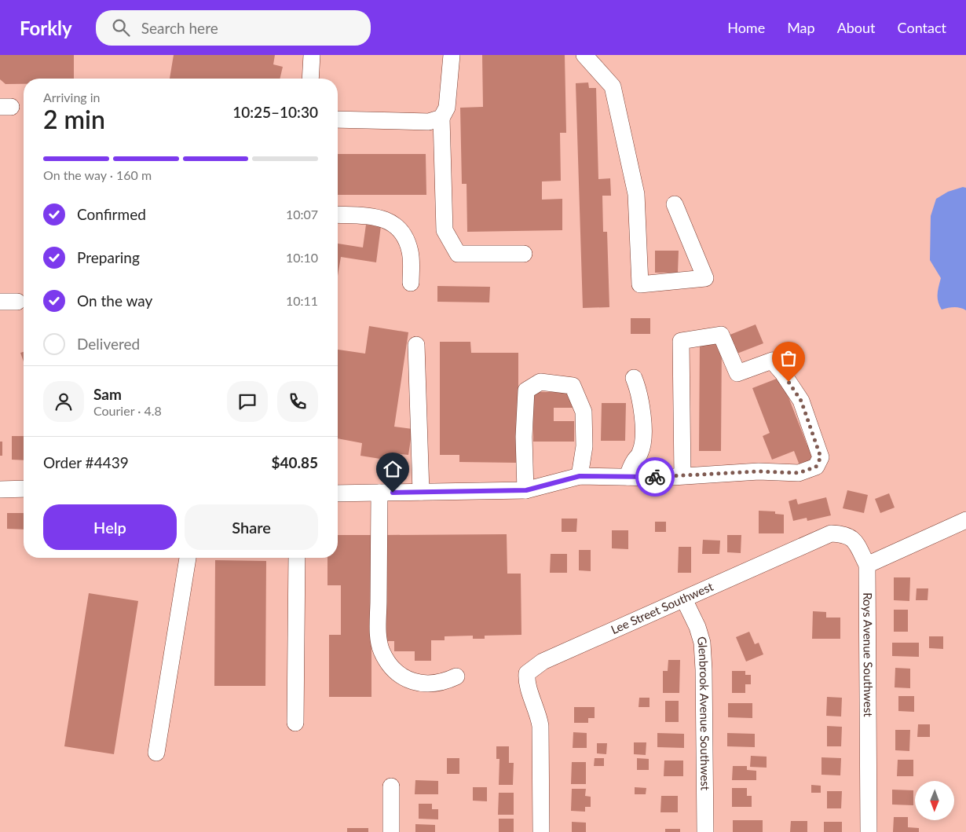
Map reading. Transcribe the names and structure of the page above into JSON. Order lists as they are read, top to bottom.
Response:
{
  "streets": {
    "street": ["Lee Street Southwest", "Roys Avenue Southwest", "Glenbrook Avenue Southwest"]
  },
  "crossings": [
    ["Lee Street Southwest", "Roys Avenue Southwest"],
    ["Lee Street Southwest", "Glenbrook Avenue Southwest"]
  ],
  "north": "bottom",
  "page": {
    "header": "Forkly",
    "search": "Search here",
    "nav": [
      "Home",
      "Map",
      "About",
      "Contact"
    ],
    "heading": ["2 min", "Arriving in", "10:25–10:30"],
    "panel": [
      "Sam",
      "Courier · 4.8",
      "Order #4439",
      "$40.85"
    ],
    "bar": "On the way · 160 m",
    "list": [
      ["Confirmed", "10:07"],
      ["Preparing", "10:10"],
      ["On the way", "10:11"],
      "Delivered"
    ],
    "buttons": ["Help", "Share"]
  }
}
